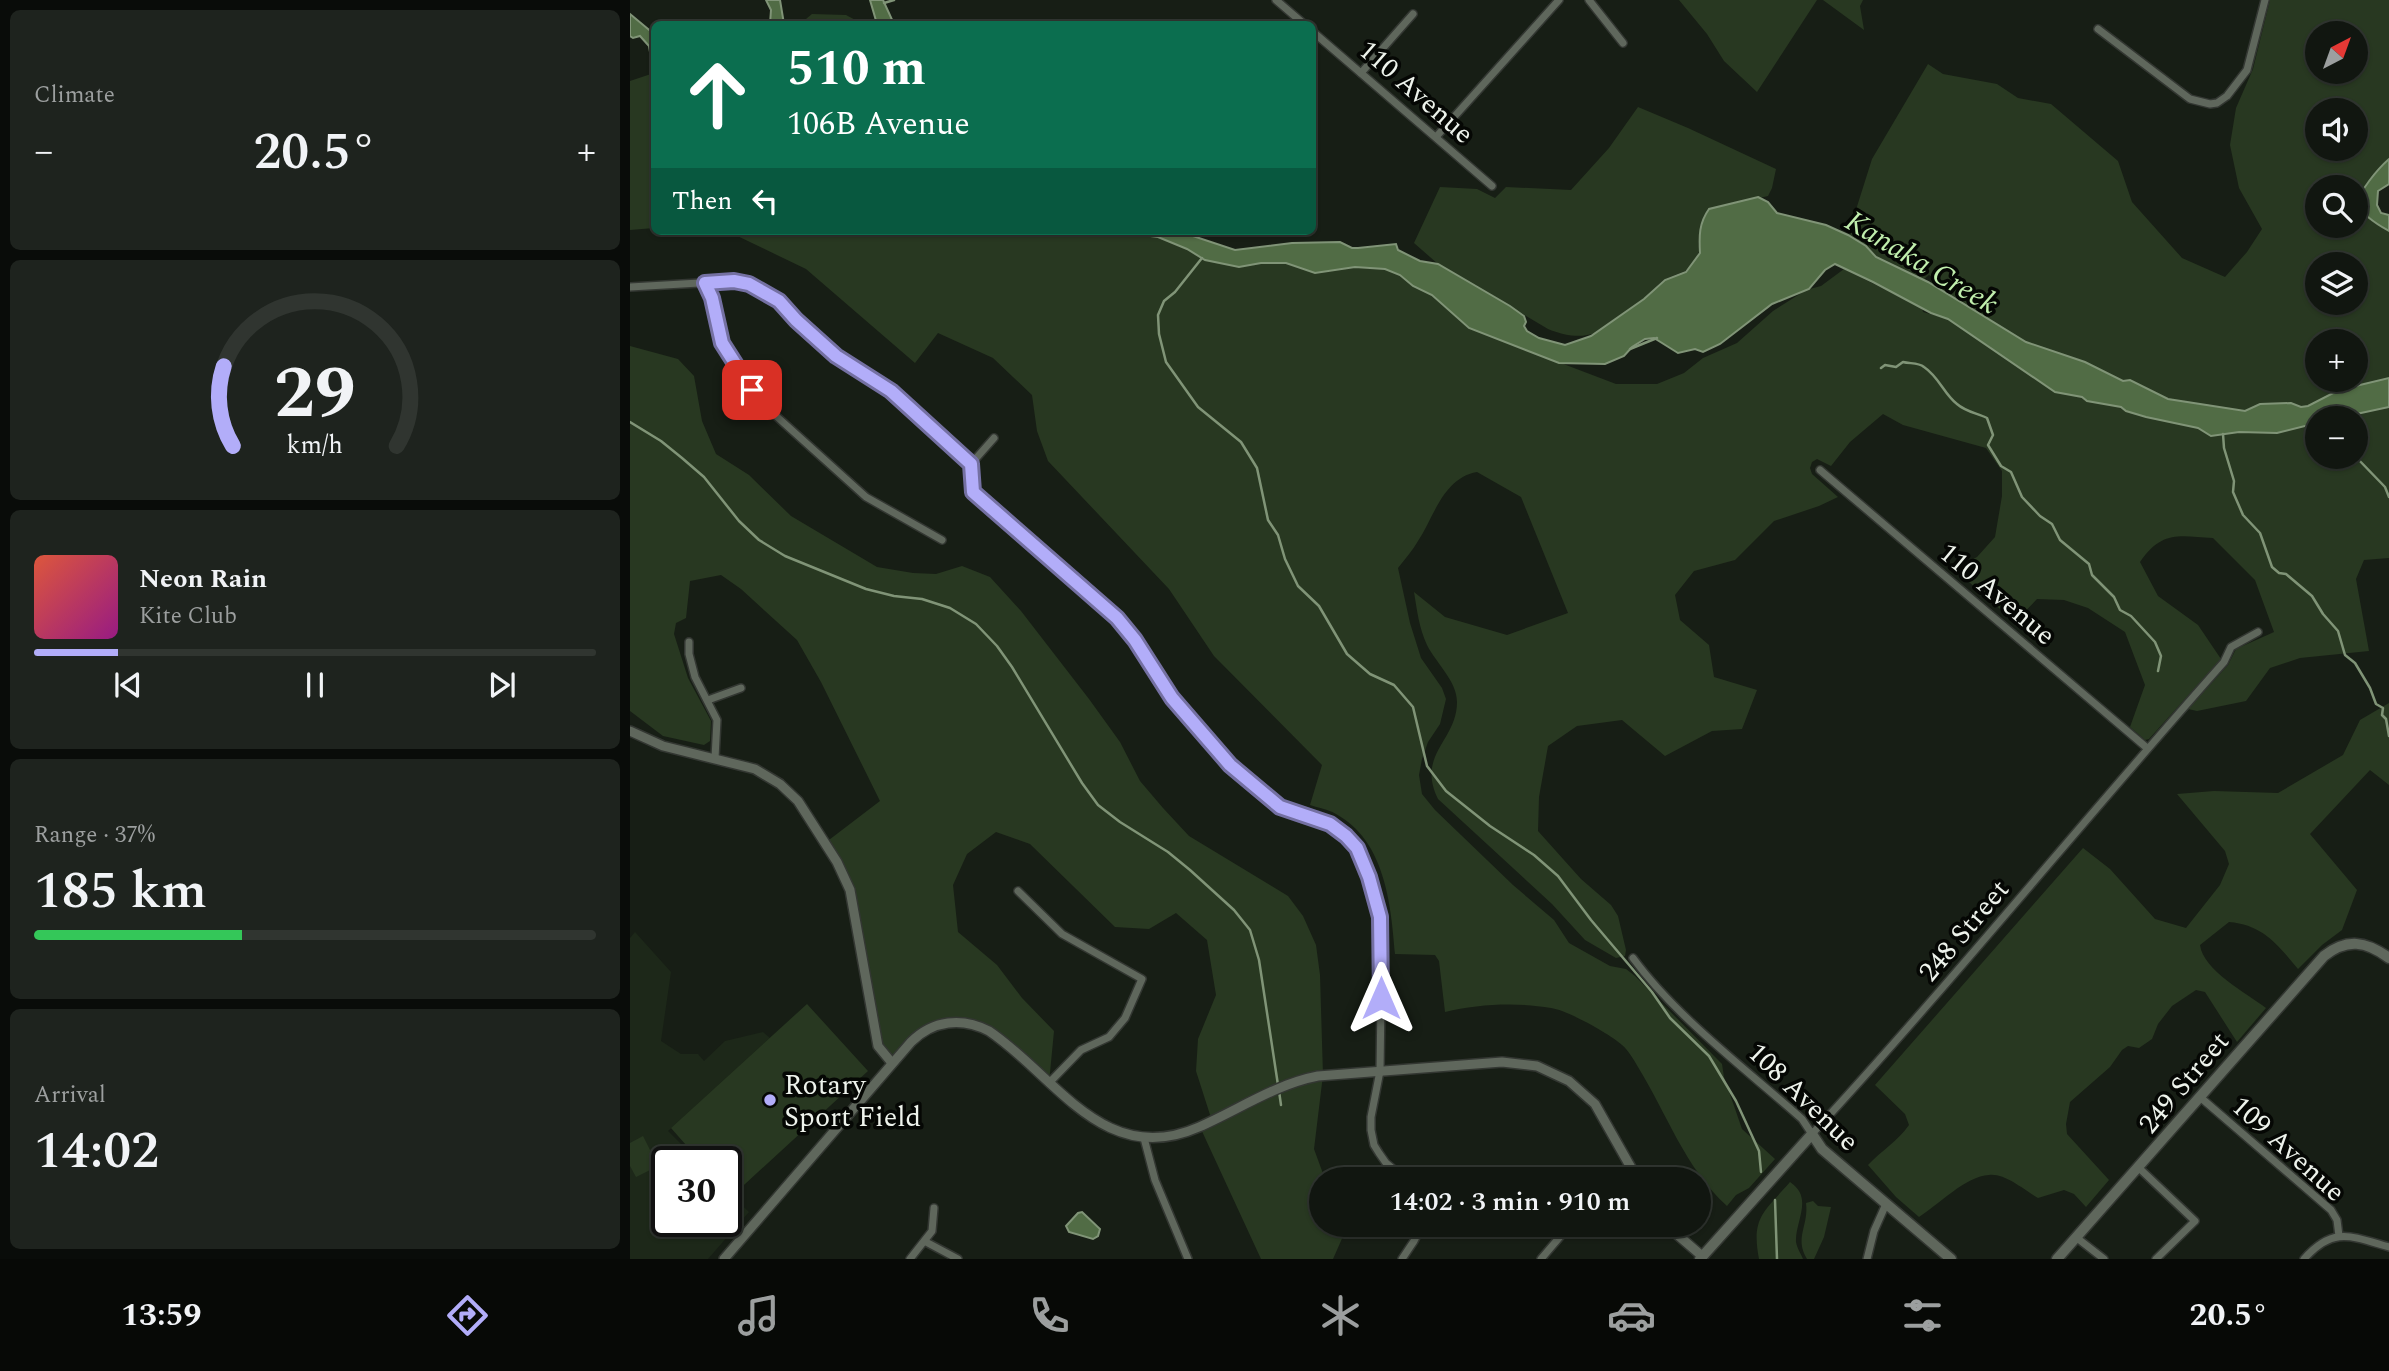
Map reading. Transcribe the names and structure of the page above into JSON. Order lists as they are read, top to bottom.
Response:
{
  "streets": {
    "main road": ["248 Street", "249 Street", "108 Avenue"],
    "street": ["110 Avenue", "109 Avenue"]
  },
  "crossings": [
    ["110 Avenue", "248 Street"],
    ["248 Street", "108 Avenue"],
    ["249 Street", "109 Avenue"]
  ],
  "water": ["Kanaka Creek"],
  "places": ["Rotary Sport Field"],
  "north": "top right",
  "page": {
    "tile": [
      "Climate",
      ["Range · 37%", "185 km"],
      ["Arrival", "14:02"]
    ],
    "map_buttons": ["+", "−"],
    "turn": ["510 m", "106B Avenue"],
    "heat": ["−", "20.5°", "+"],
    "then": "Then",
    "song": ["Neon Rain", "Kite Club"],
    "limit": "30",
    "trip": "14:02 · 3 min · 910 m",
    "tabs": ["13:59", "20.5°"],
    "gauge": ["29", "km/h"]
  }
}
